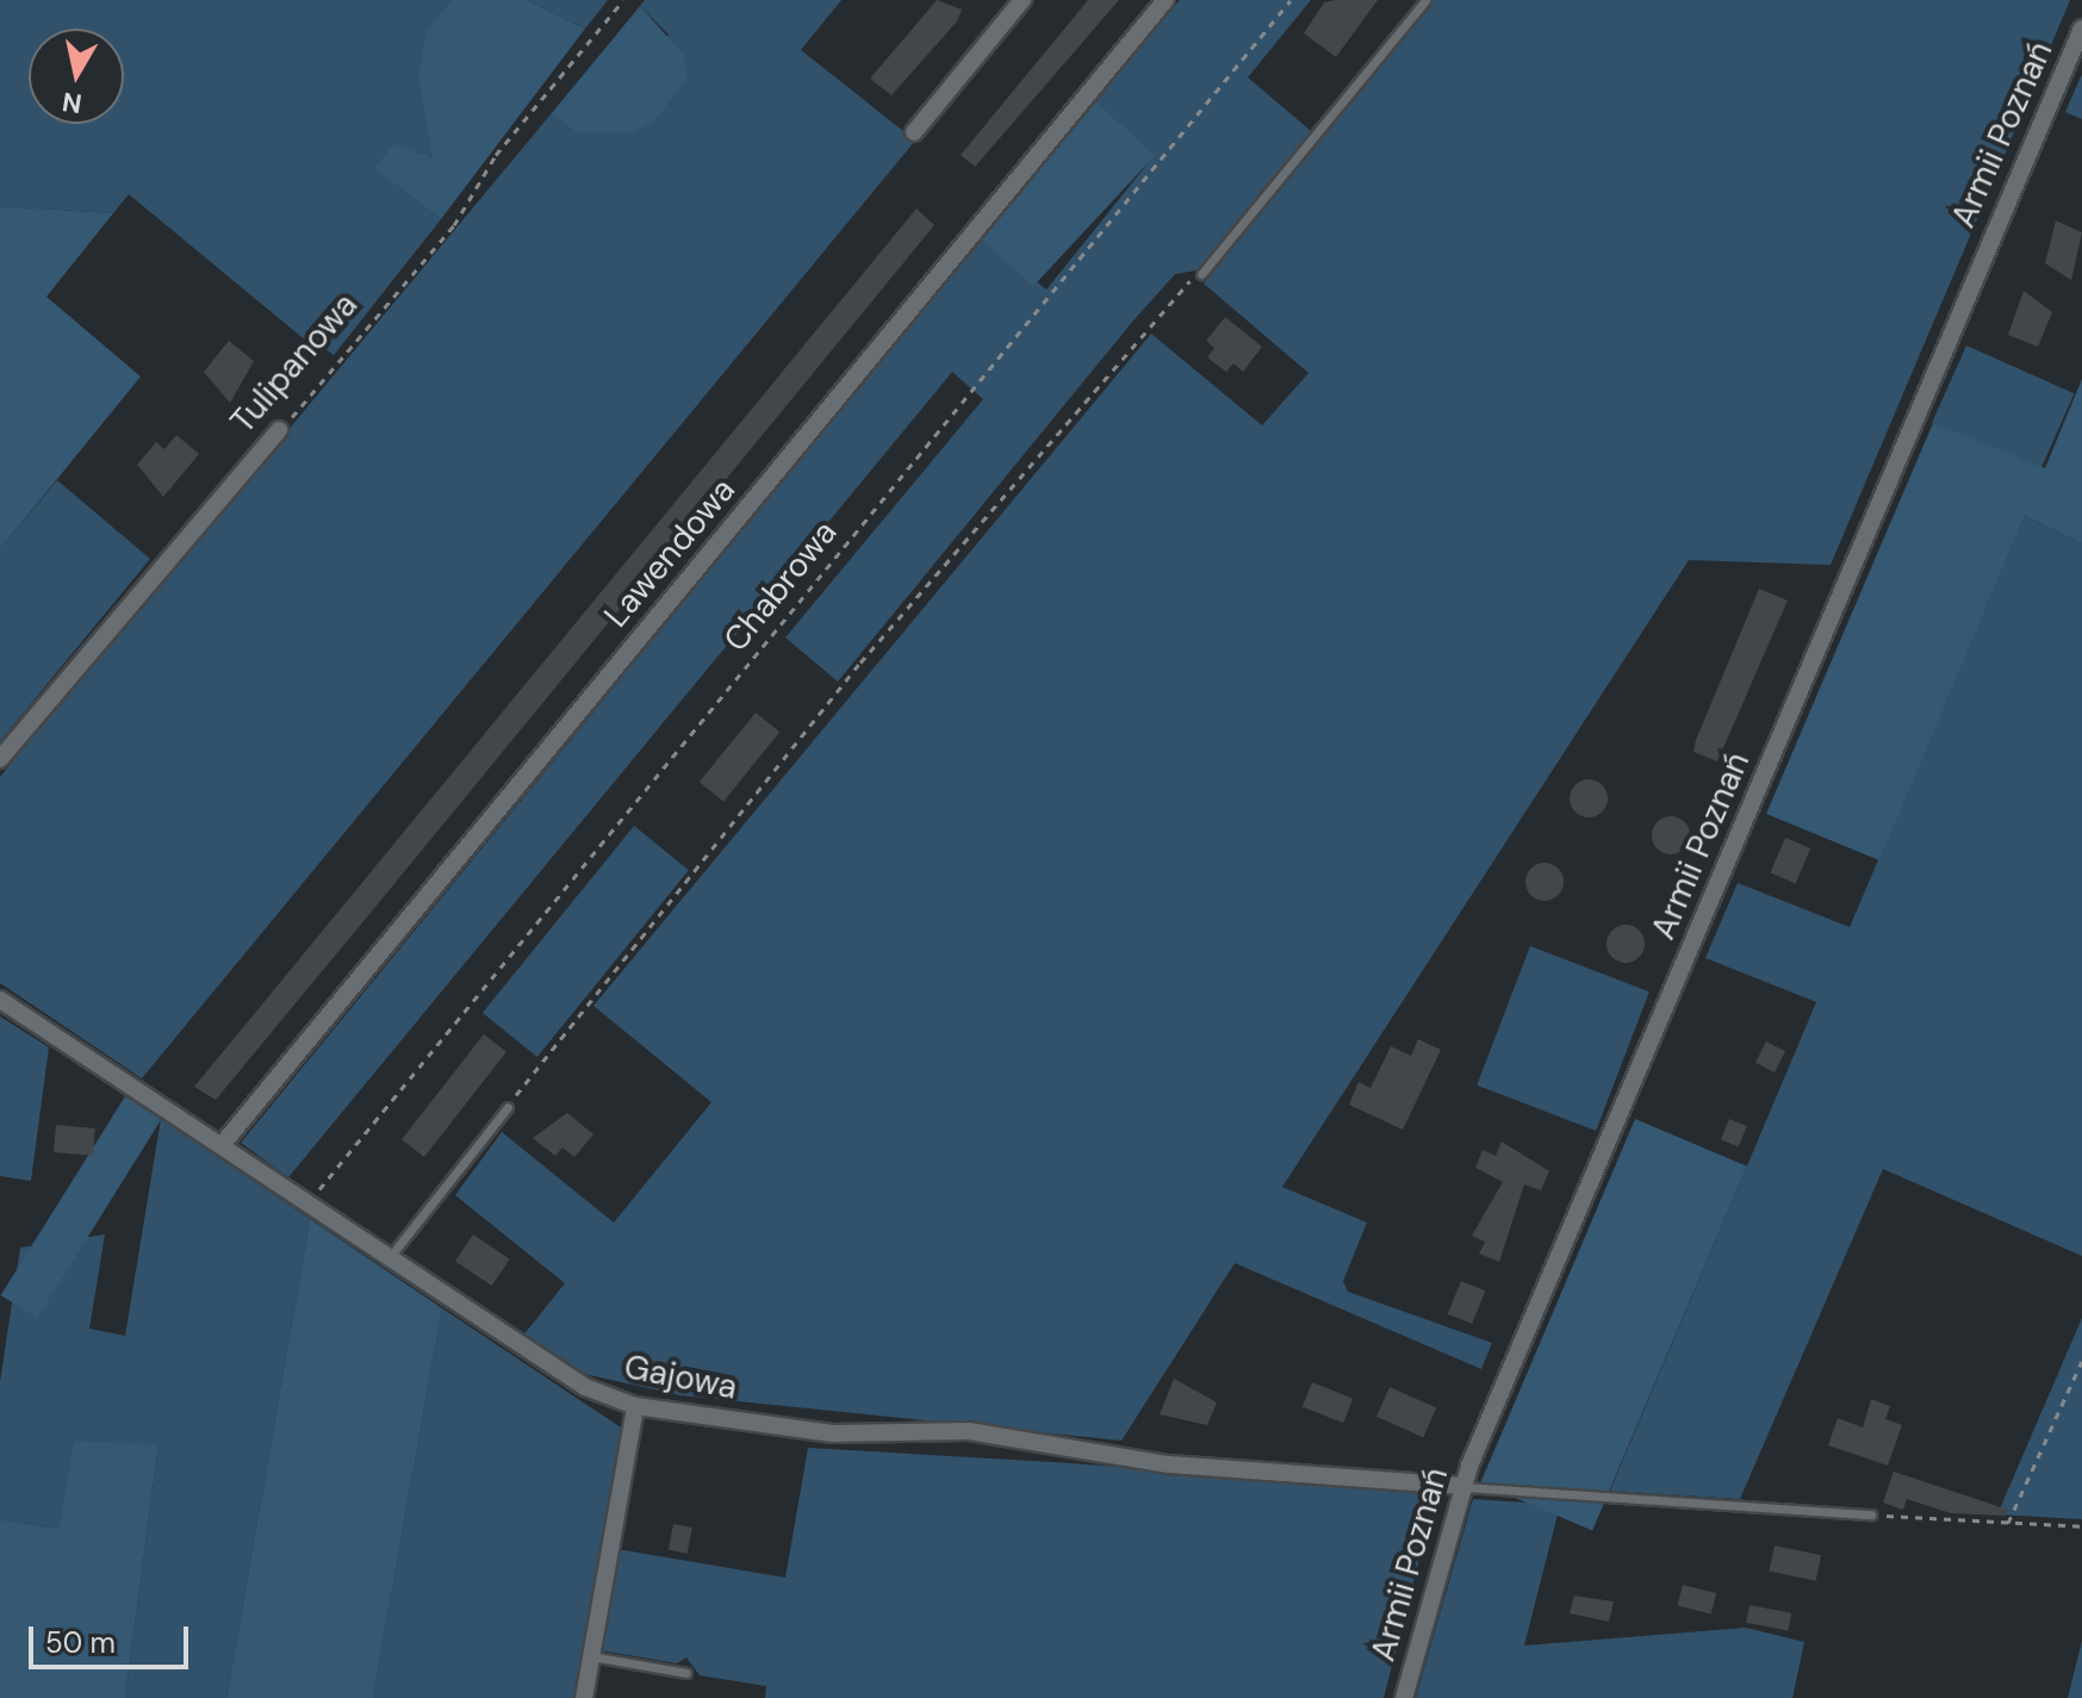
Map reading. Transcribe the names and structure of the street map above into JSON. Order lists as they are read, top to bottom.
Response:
{
  "streets": {
    "street": [
      "Armii Poznań",
      "Tulipanowa",
      "Lawendowa",
      "Gajowa"
    ],
    "path": ["Chabrowa"]
  },
  "crossings": [
    ["Armii Poznań", "Gajowa"],
    ["Lawendowa", "Gajowa"],
    ["Chabrowa", "Gajowa"]
  ],
  "scale_bar": "50 m",
  "north": "bottom"
}
